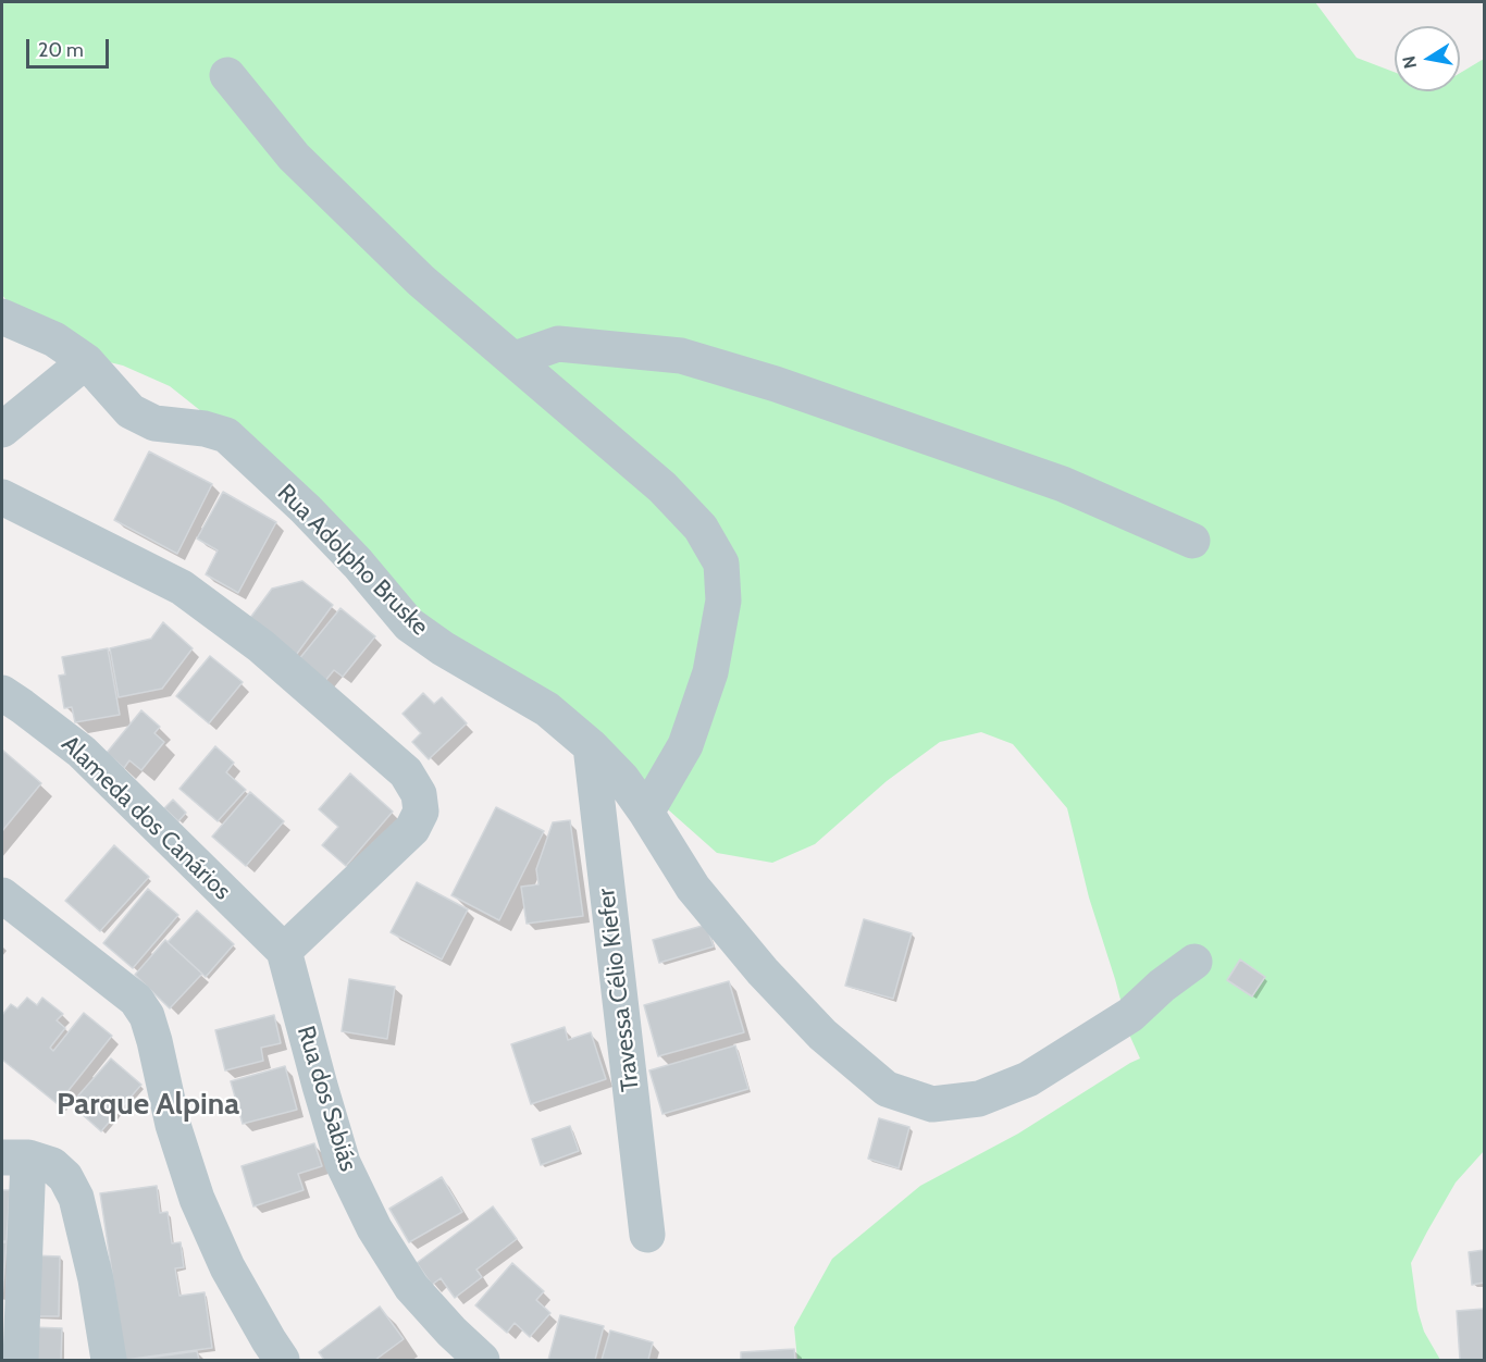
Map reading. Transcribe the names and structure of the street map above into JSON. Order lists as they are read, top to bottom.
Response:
{
  "streets": {
    "street": [
      "Rua Adolpho Bruske",
      "Alameda dos Canários",
      "Travessa Célio Kiefer",
      "Rua dos Sabiás"
    ]
  },
  "crossings": [
    ["Rua Adolpho Bruske", "Travessa Célio Kiefer"],
    ["Alameda dos Canários", "Rua dos Sabiás"]
  ],
  "districts": ["Parque Alpina"],
  "scale_bar": "20 m",
  "north": "left"
}
